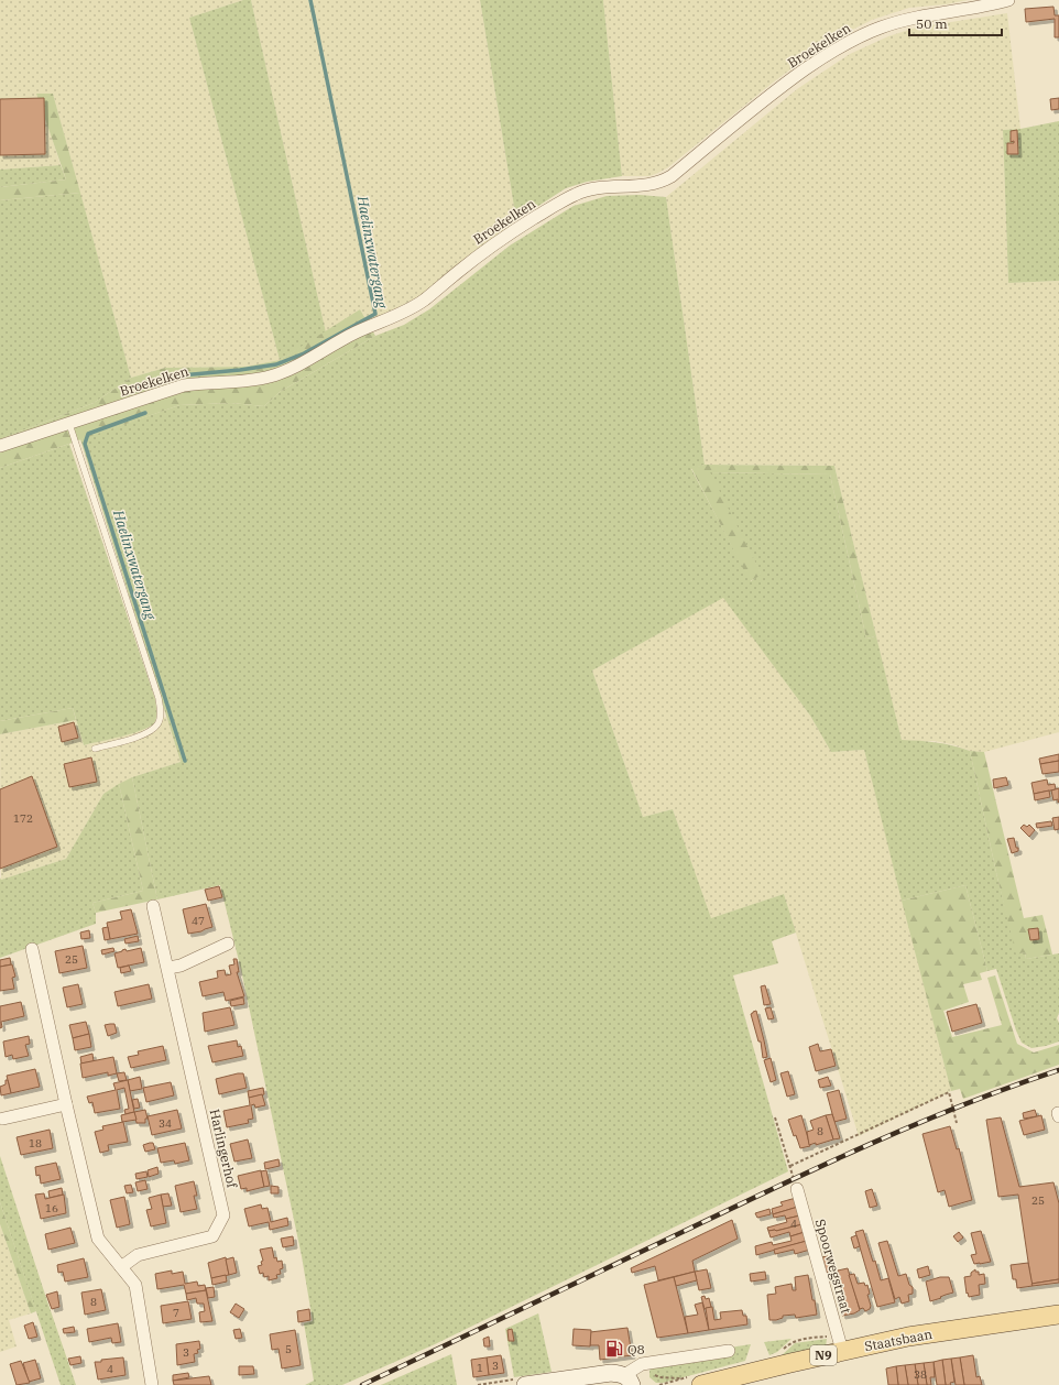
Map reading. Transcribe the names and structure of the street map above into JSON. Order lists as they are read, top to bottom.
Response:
{
  "streets": {
    "main road": ["Staatsbaan", "N9"],
    "street": ["Broekelken", "Harlingerhof", "Spoorwegstraat"]
  },
  "crossings": [
    ["Spoorwegstraat", "Staatsbaan"]
  ],
  "water": ["Haelinxwatergang"],
  "places": {
    "fuel station": ["Q8"]
  },
  "house_numbers": [
    "172",
    "47",
    "25",
    "34",
    "8",
    "18",
    "25",
    "16",
    "4",
    "8",
    "7",
    "5",
    "3",
    "3",
    "1",
    "4",
    "38"
  ],
  "scale_bar": "50 m"
}
